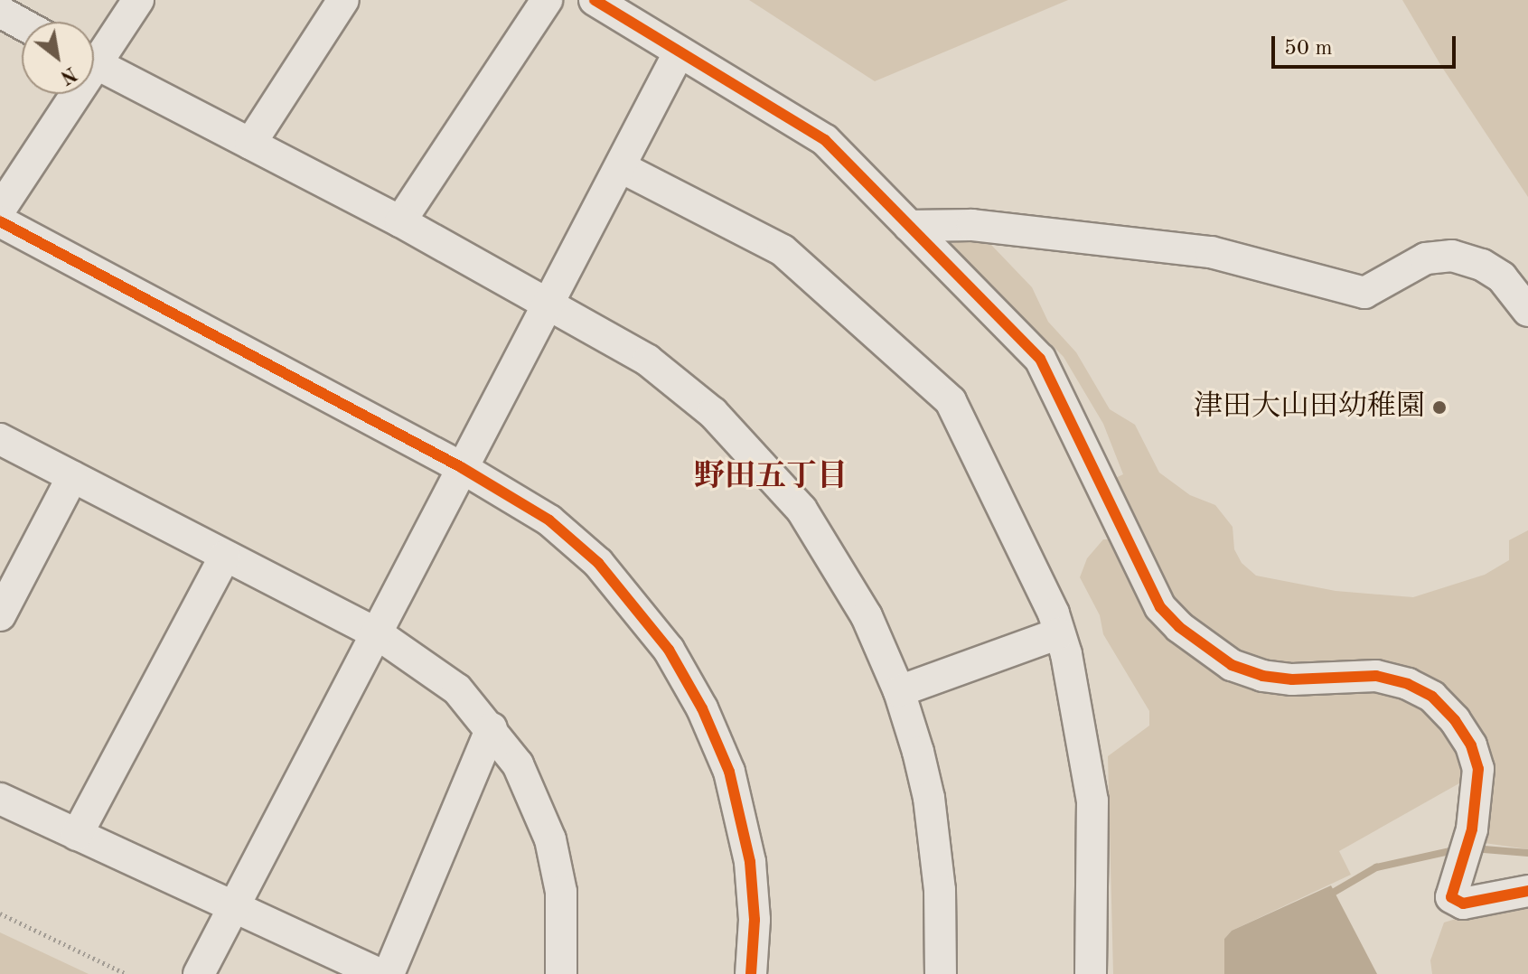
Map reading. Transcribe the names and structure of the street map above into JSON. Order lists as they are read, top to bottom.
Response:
{
  "districts": ["野田五丁目"],
  "places": ["津田大山田幼稚園"],
  "scale_bar": "50 m",
  "north": "bottom right"
}
